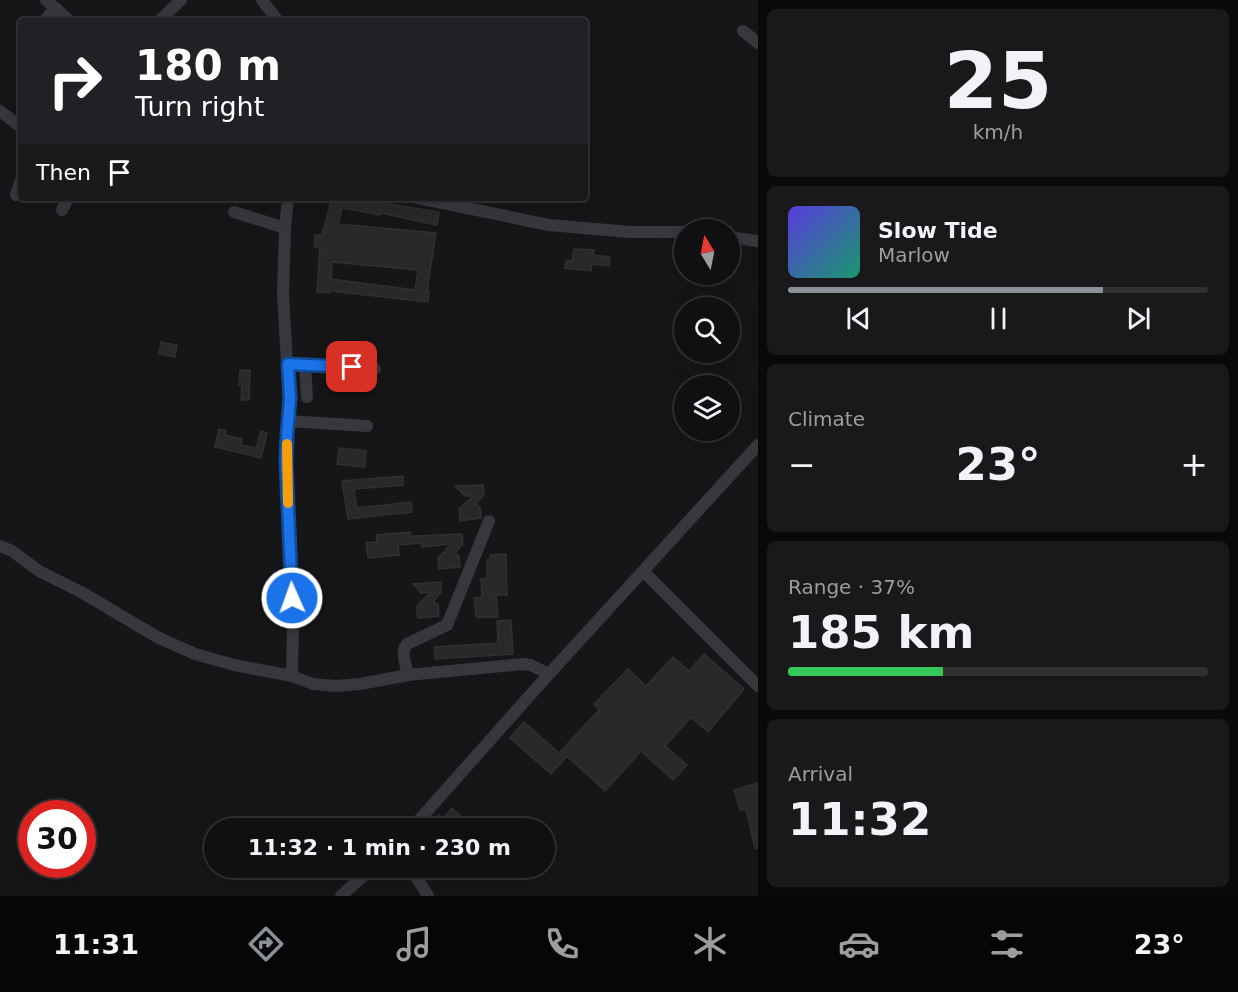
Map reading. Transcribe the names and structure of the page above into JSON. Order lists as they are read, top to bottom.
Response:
{
  "north": "top",
  "page": {
    "tile": [
      ["25", "km/h"],
      "Climate",
      ["Range · 37%", "185 km"],
      ["Arrival", "11:32"]
    ],
    "turn": ["180 m", "Turn right"],
    "then": "Then",
    "song": ["Slow Tide", "Marlow"],
    "heat": ["−", "23°", "+"],
    "limit": "30",
    "trip": "11:32 · 1 min · 230 m",
    "tabs": ["11:31", "23°"]
  }
}
